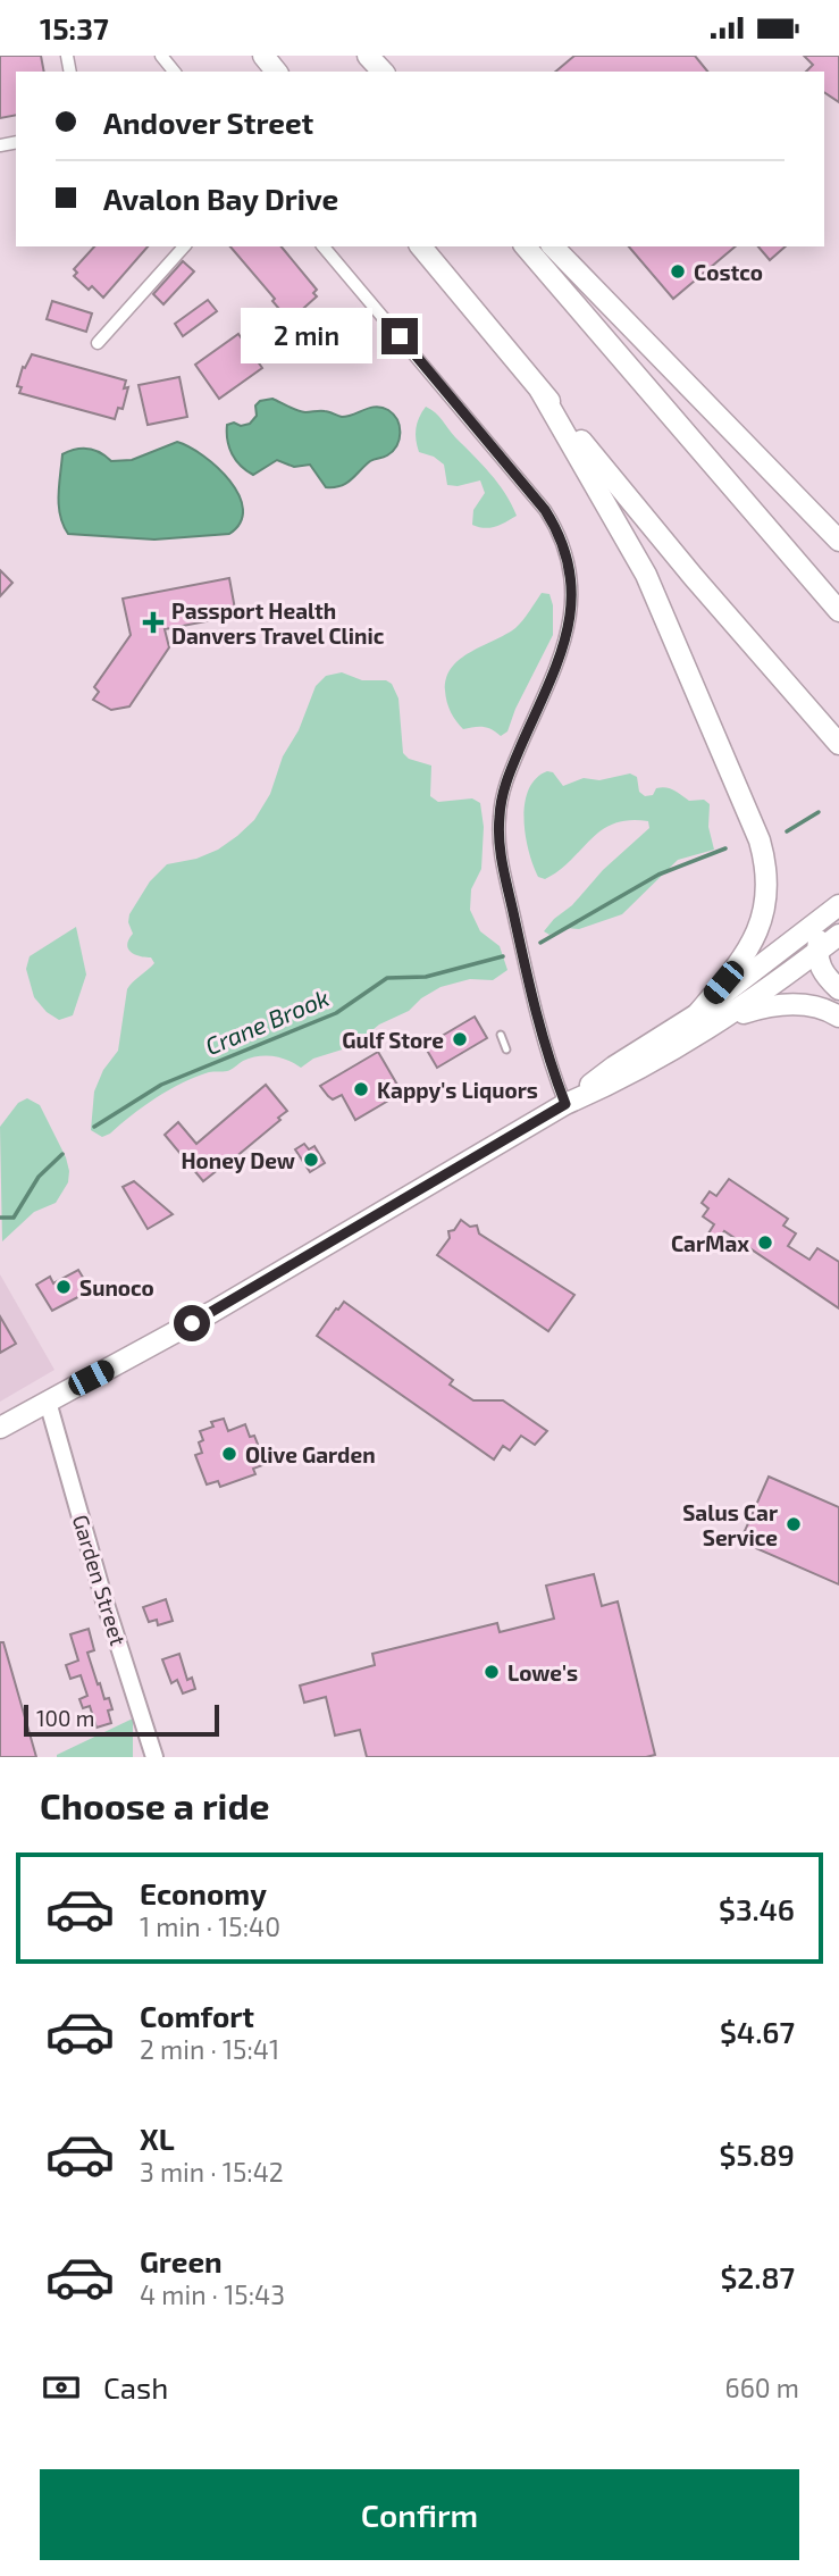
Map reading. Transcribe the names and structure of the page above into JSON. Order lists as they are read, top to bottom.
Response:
{
  "streets": {
    "main road": ["Garden Street"]
  },
  "water": ["Crane Brook"],
  "places": {
    "other": [
      "Costco",
      "Gulf Store",
      "Kappy's Liquors",
      "Honey Dew",
      "CarMax",
      "Sunoco",
      "Olive Garden",
      "Salus Car Service",
      "Lowe's"
    ],
    "health": ["Passport Health Danvers Travel Clinic"]
  },
  "scale_bar": "100 m",
  "page": {
    "status": "15:37",
    "banner": ["Andover Street", "Avalon Bay Drive"],
    "bubble": "2 min",
    "scale": "100 m",
    "heading": "Choose a ride",
    "list": [
      {
        "name": "Economy",
        "note": "1 min · 15:40",
        "value": "$3.46"
      },
      {
        "name": "Comfort",
        "note": "2 min · 15:41",
        "value": "$4.67"
      },
      {
        "name": "XL",
        "note": "3 min · 15:42",
        "value": "$5.89"
      },
      {
        "name": "Green",
        "note": "4 min · 15:43",
        "value": "$2.87"
      }
    ],
    "pay": ["Cash", "660 m"],
    "buttons": "Confirm"
  }
}
